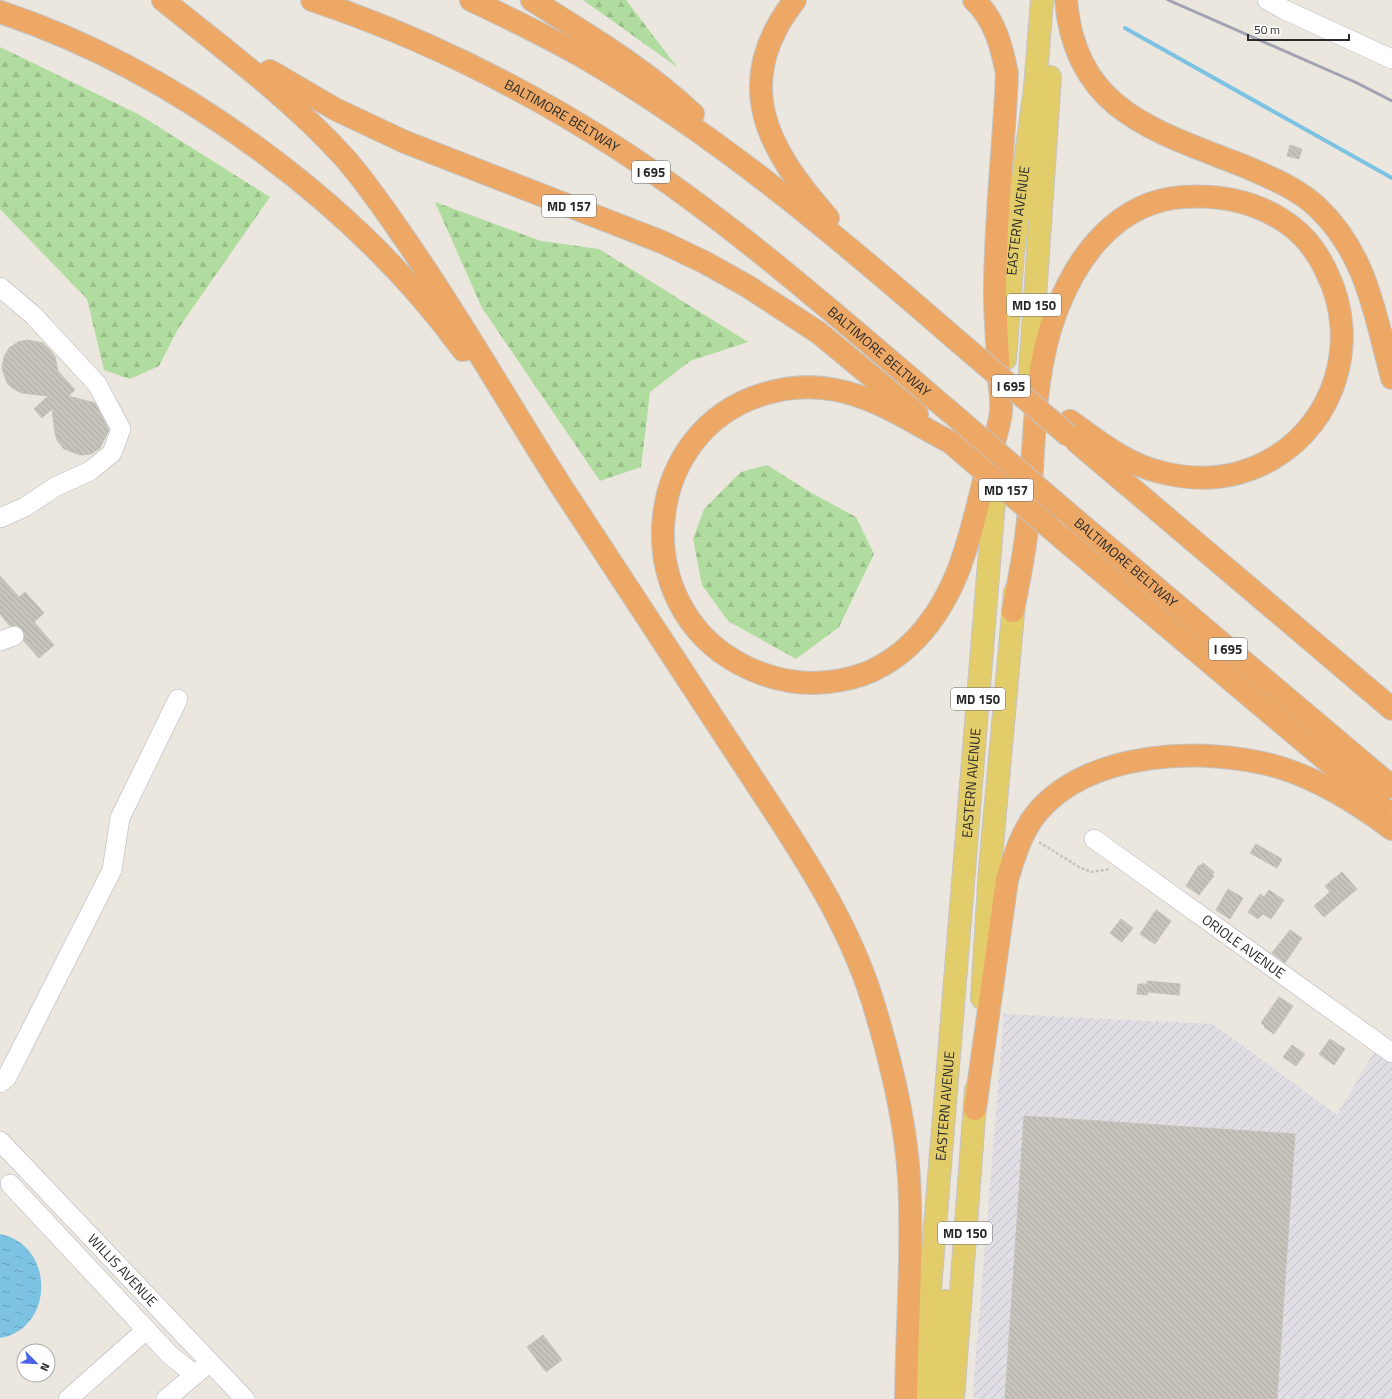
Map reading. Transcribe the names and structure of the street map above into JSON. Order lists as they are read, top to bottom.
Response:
{
  "streets": {
    "highway": ["BALTIMORE BELTWAY", "I 695", "MD 157"],
    "main road": ["EASTERN AVENUE", "MD 150"],
    "street": ["ORIOLE AVENUE", "WILLIS AVENUE"]
  },
  "scale_bar": "50 m",
  "north": "bottom right"
}
